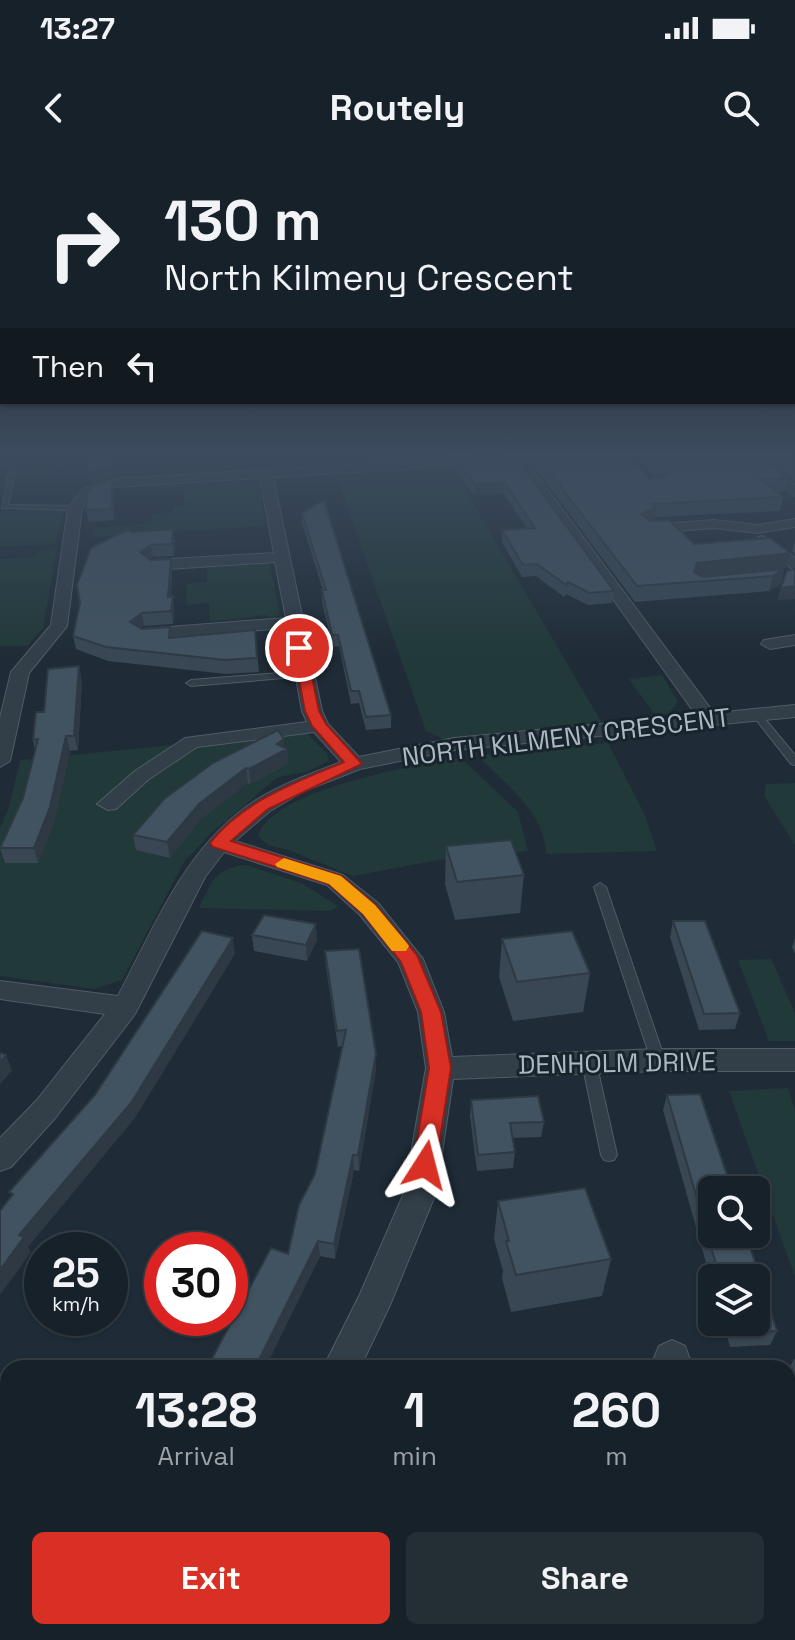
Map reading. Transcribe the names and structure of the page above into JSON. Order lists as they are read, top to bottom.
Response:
{
  "streets": {
    "street": ["NORTH KILMENY CRESCENT", "DENHOLM DRIVE"]
  },
  "page": {
    "status": "13:27",
    "header": "Routely",
    "turn": ["130 m", "North Kilmeny Crescent"],
    "then": "Then",
    "speed": "25 km/h",
    "limit": "30",
    "eta": [
      "13:28",
      "Arrival",
      "1",
      "min",
      "260",
      "m"
    ],
    "buttons": ["Exit", "Share"]
  }
}
